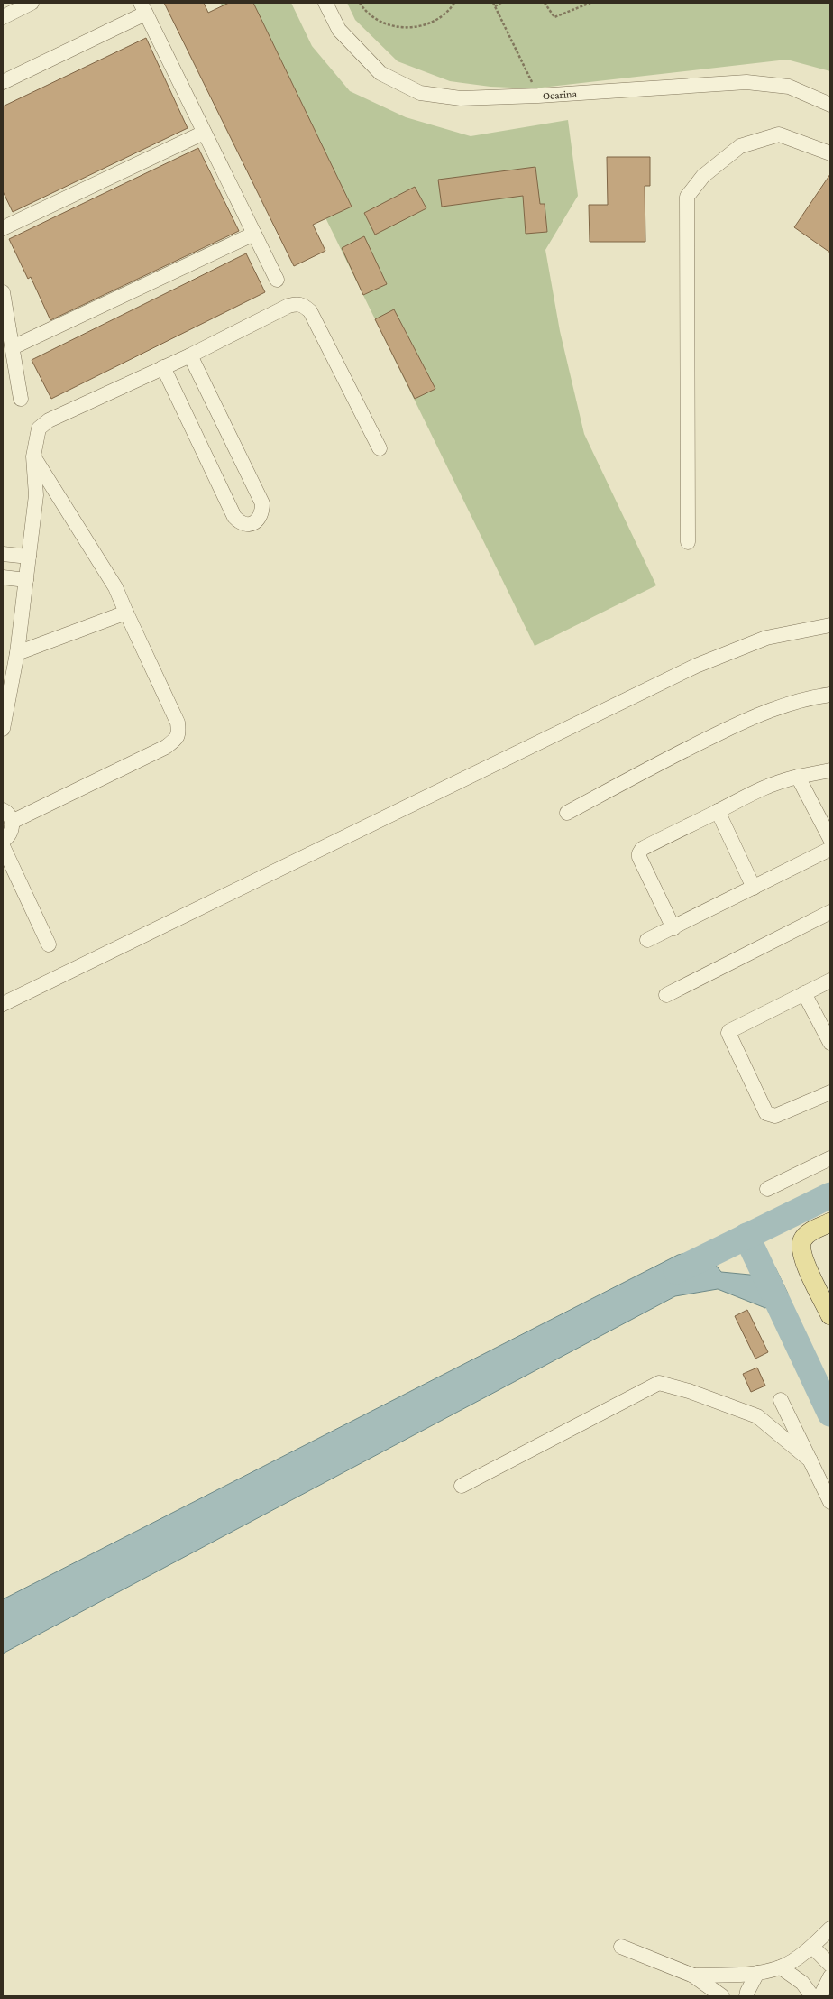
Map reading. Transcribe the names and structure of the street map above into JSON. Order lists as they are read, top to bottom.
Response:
{
  "streets": {
    "street": ["Ocarina"]
  }
}
